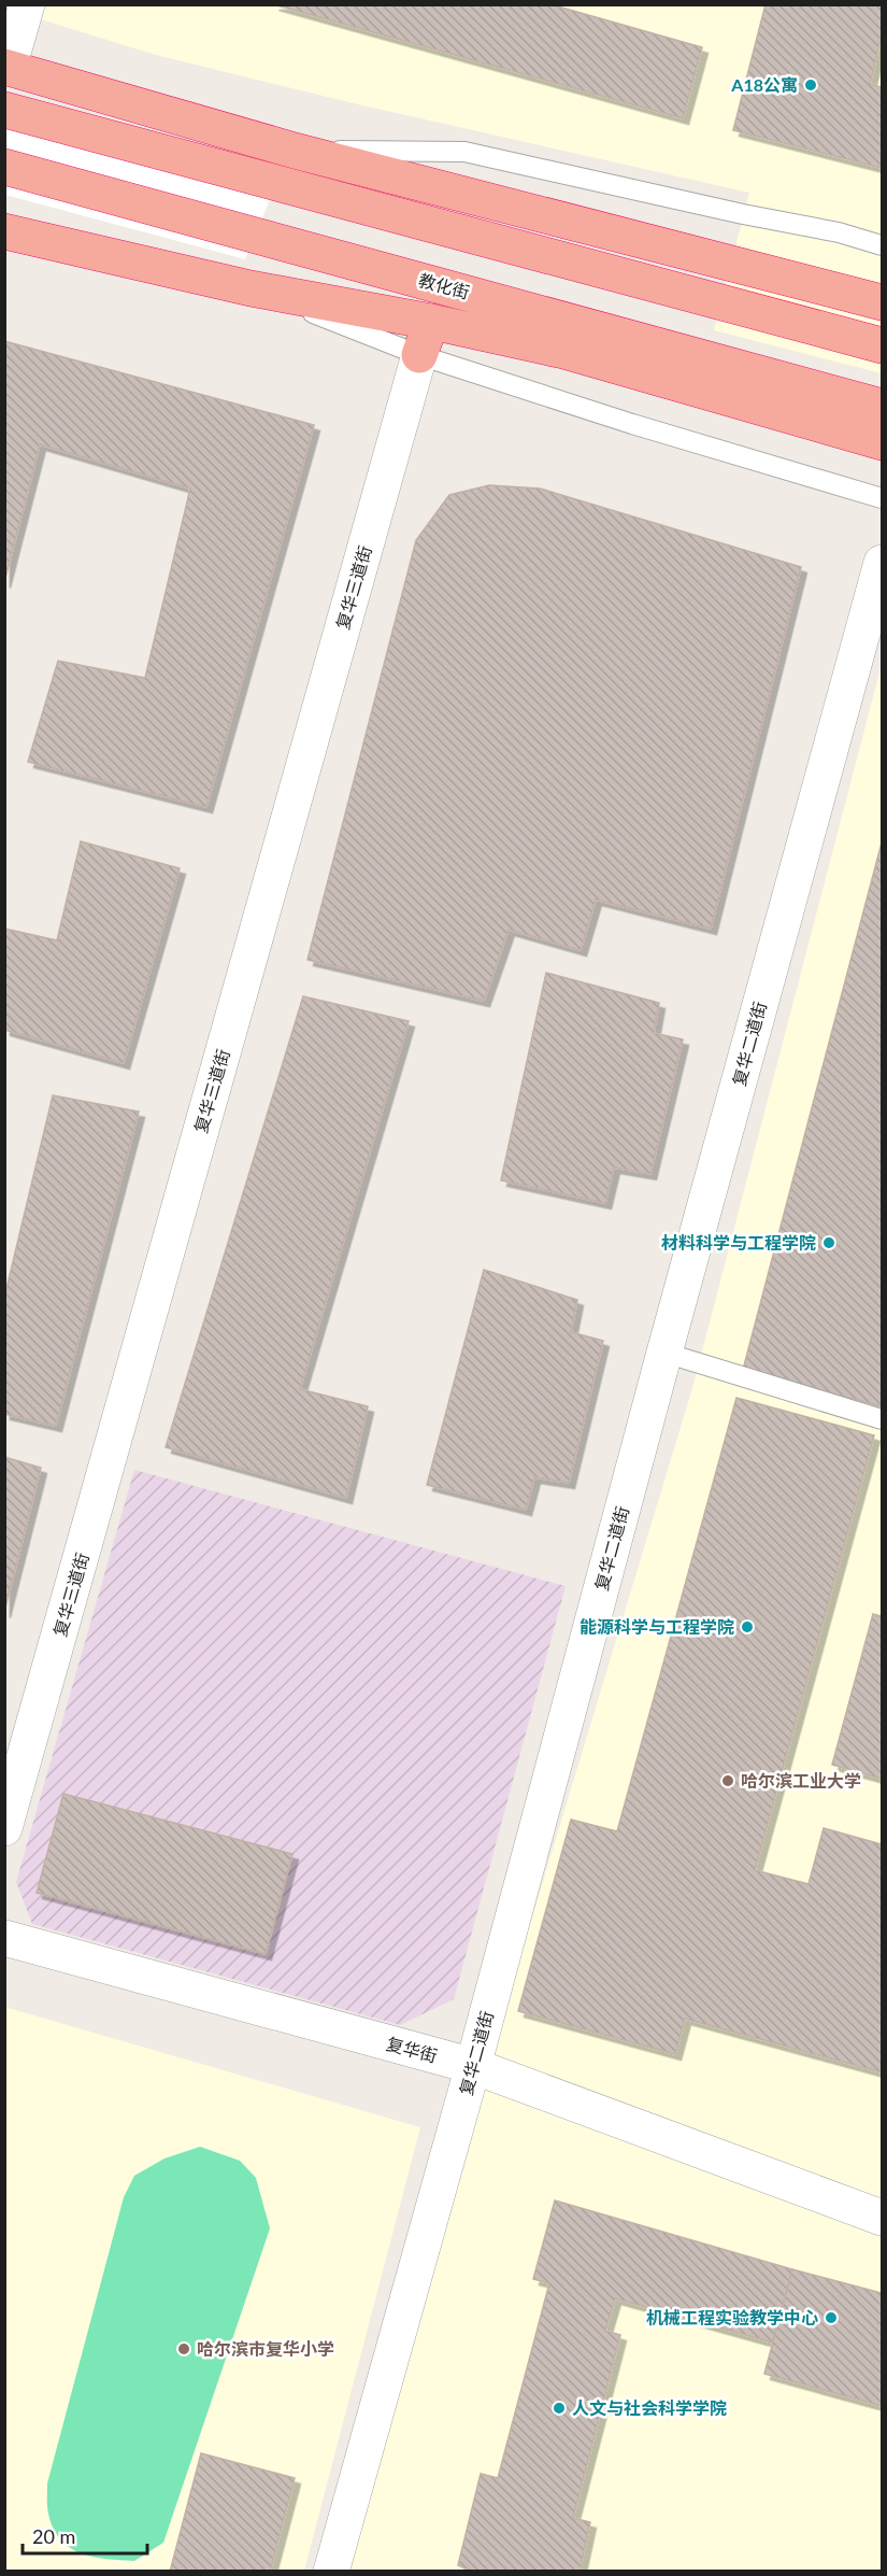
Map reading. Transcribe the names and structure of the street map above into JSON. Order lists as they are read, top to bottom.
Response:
{
  "streets": {
    "highway": ["教化街"],
    "street": ["复华三道街", "复华二道街", "复华街"]
  },
  "crossings": [
    ["复华二道街", "复华街"]
  ],
  "places": [
    "A18公寓",
    "材料科学与工程学院",
    "能源科学与工程学院",
    "哈尔滨工业大学",
    "机械工程实验教学中心",
    "哈尔滨市复华小学",
    "人文与社会科学学院"
  ],
  "scale_bar": "20 m"
}
